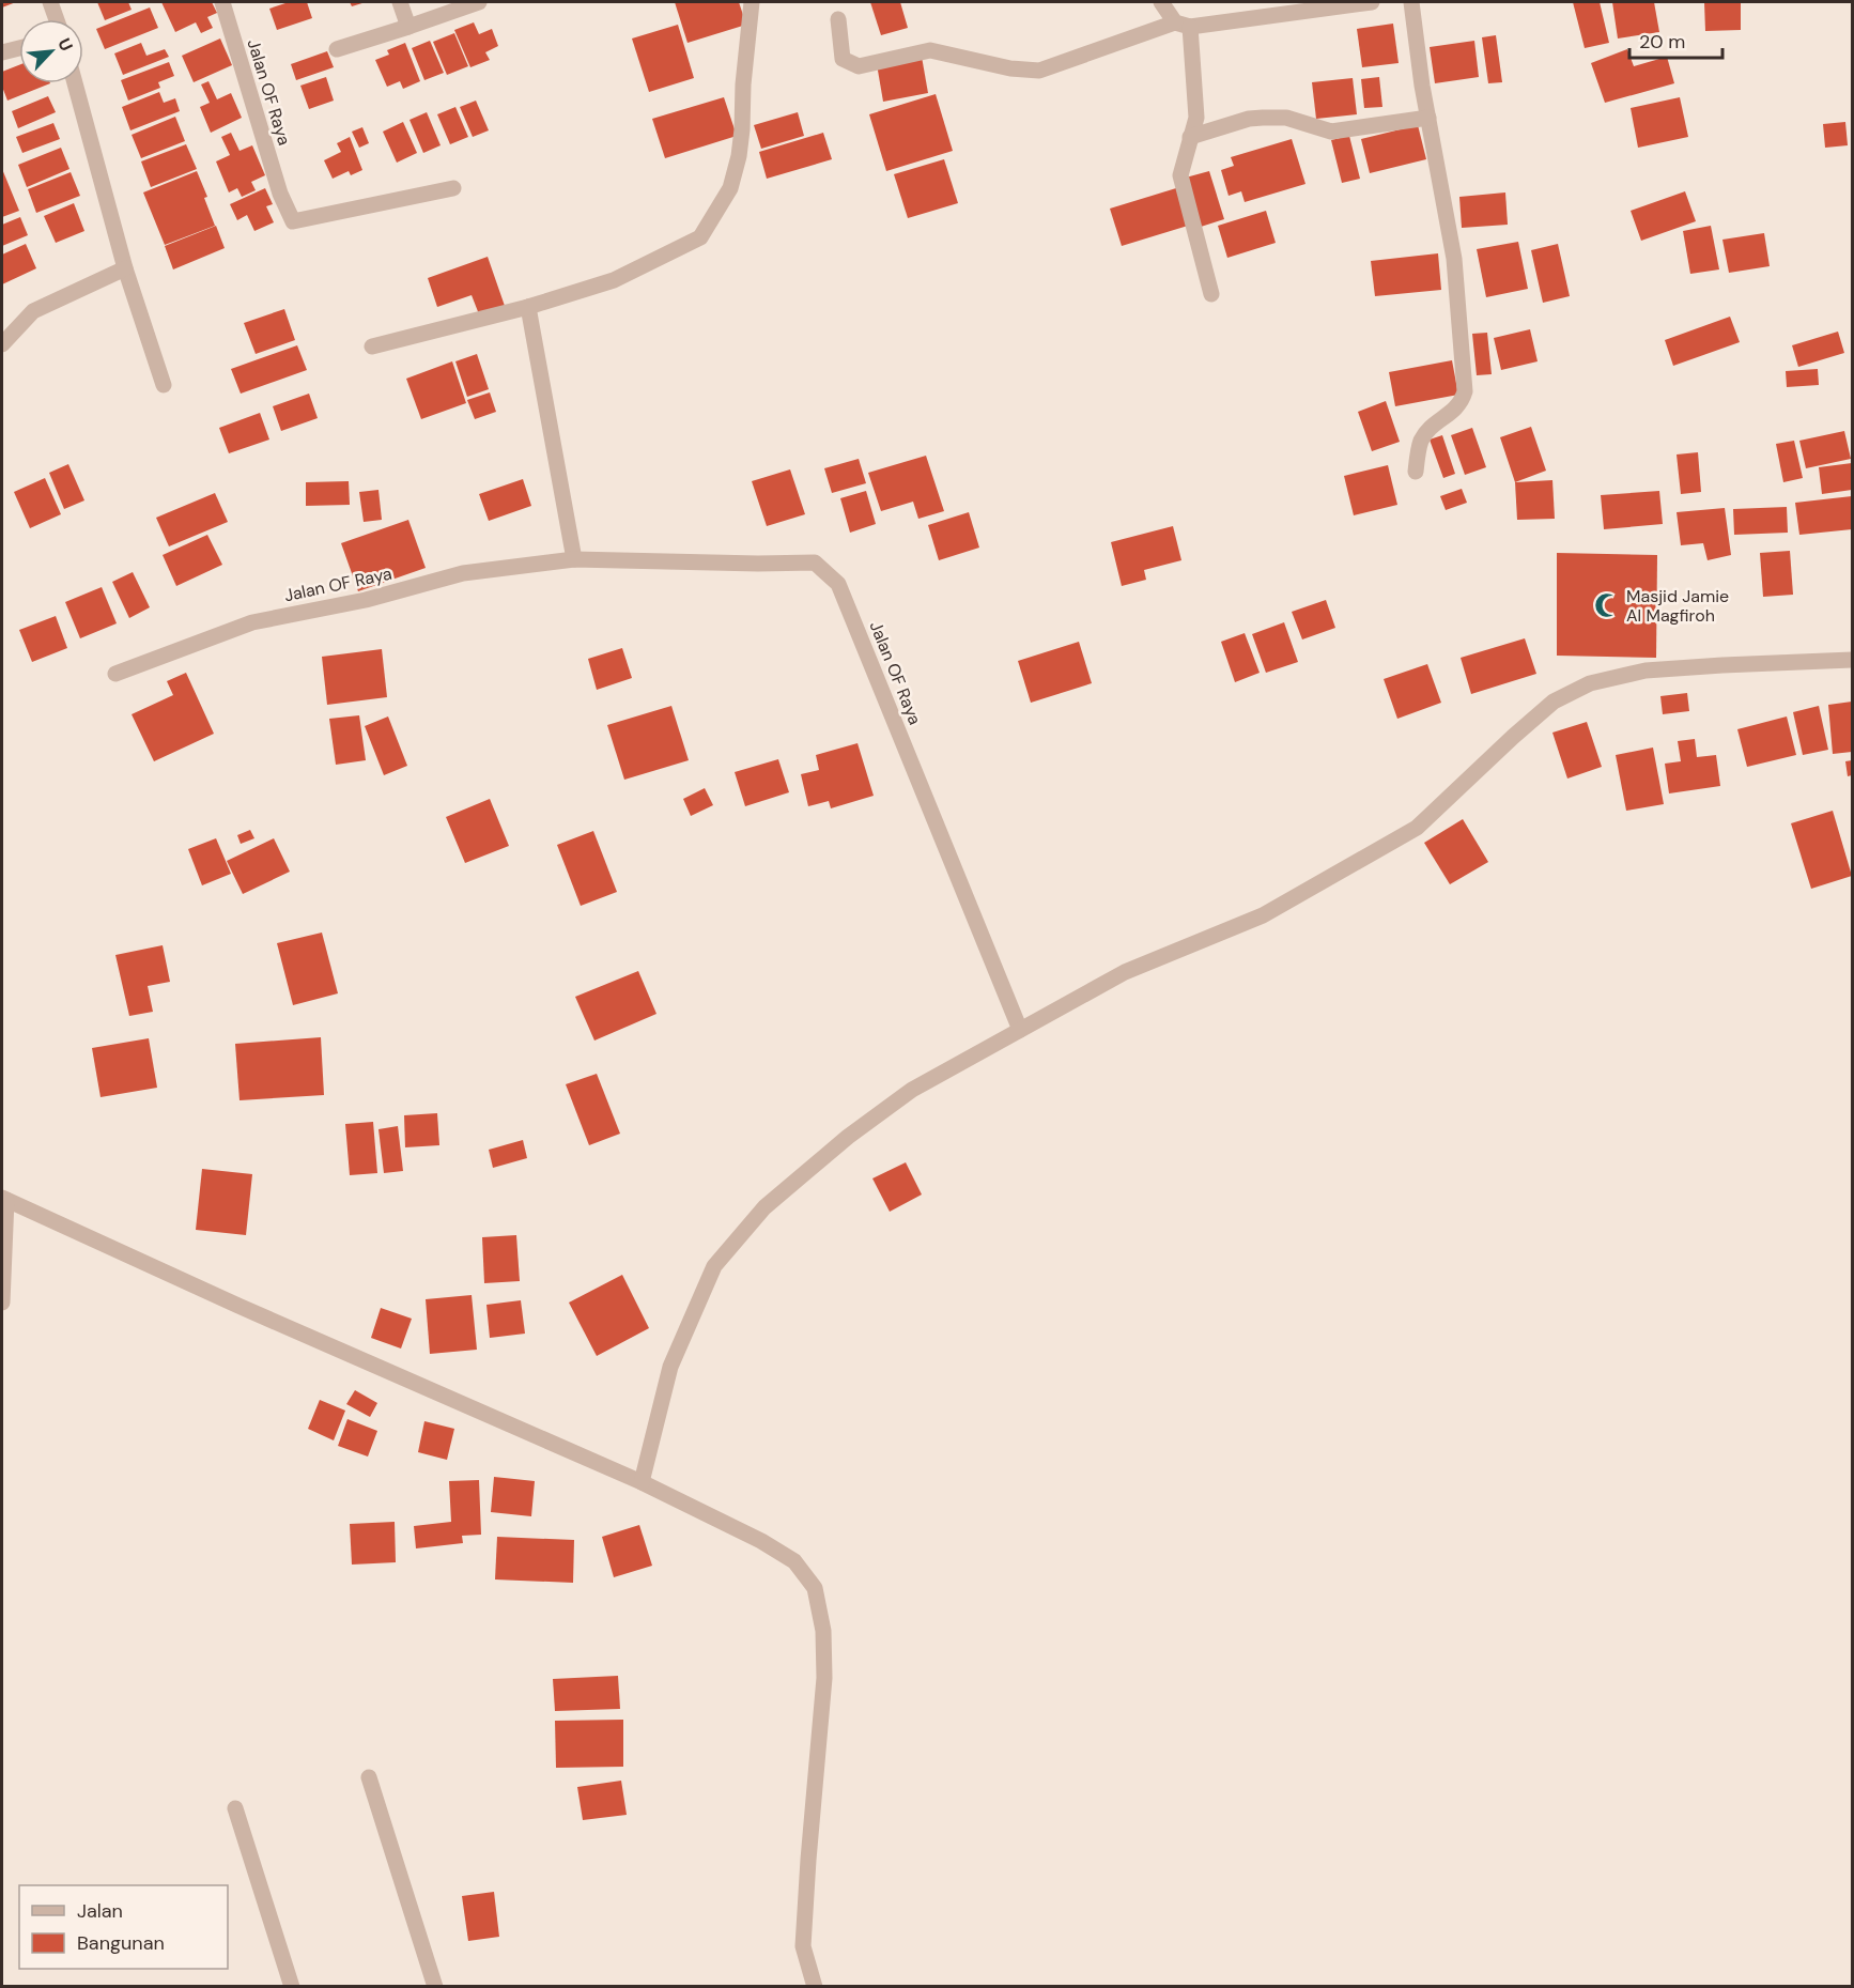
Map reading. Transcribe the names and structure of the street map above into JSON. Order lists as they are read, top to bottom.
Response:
{
  "streets": {
    "street": ["Jalan OF Raya"]
  },
  "places": {
    "mosque": ["Masjid Jamie Al Magfiroh"]
  },
  "legend": ["Jalan", "Bangunan"],
  "scale_bar": "20 m",
  "north": "top right"
}
